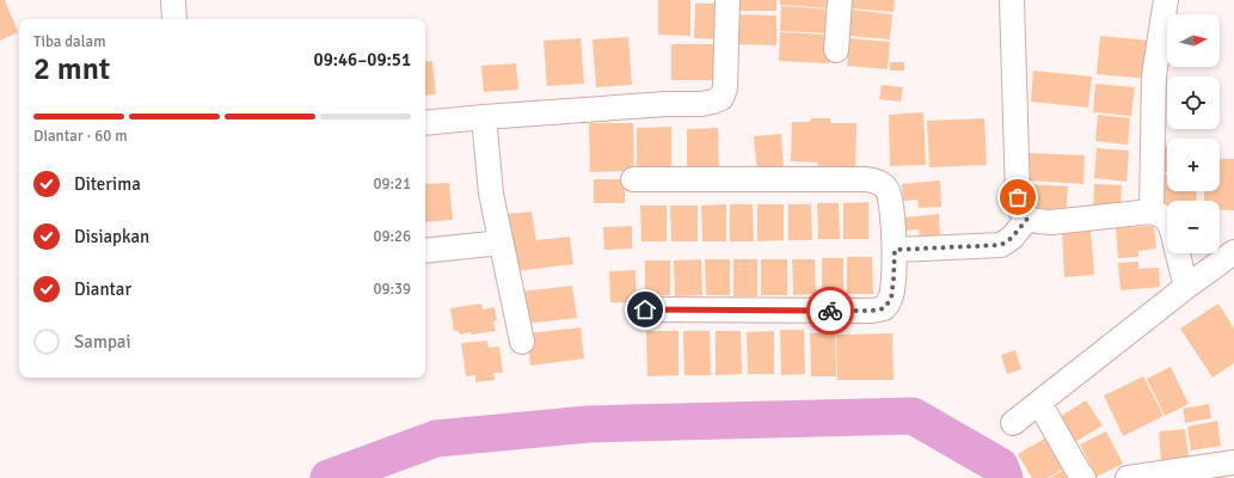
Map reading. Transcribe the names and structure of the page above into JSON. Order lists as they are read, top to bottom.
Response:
{
  "north": "right",
  "page": {
    "map_buttons": ["+", "−"],
    "heading": ["2 mnt", "Tiba dalam", "09:46–09:51"],
    "bar": "Diantar · 60 m",
    "list": [
      ["Diterima", "09:21"],
      ["Disiapkan", "09:26"],
      ["Diantar", "09:39"],
      "Sampai"
    ]
  }
}
